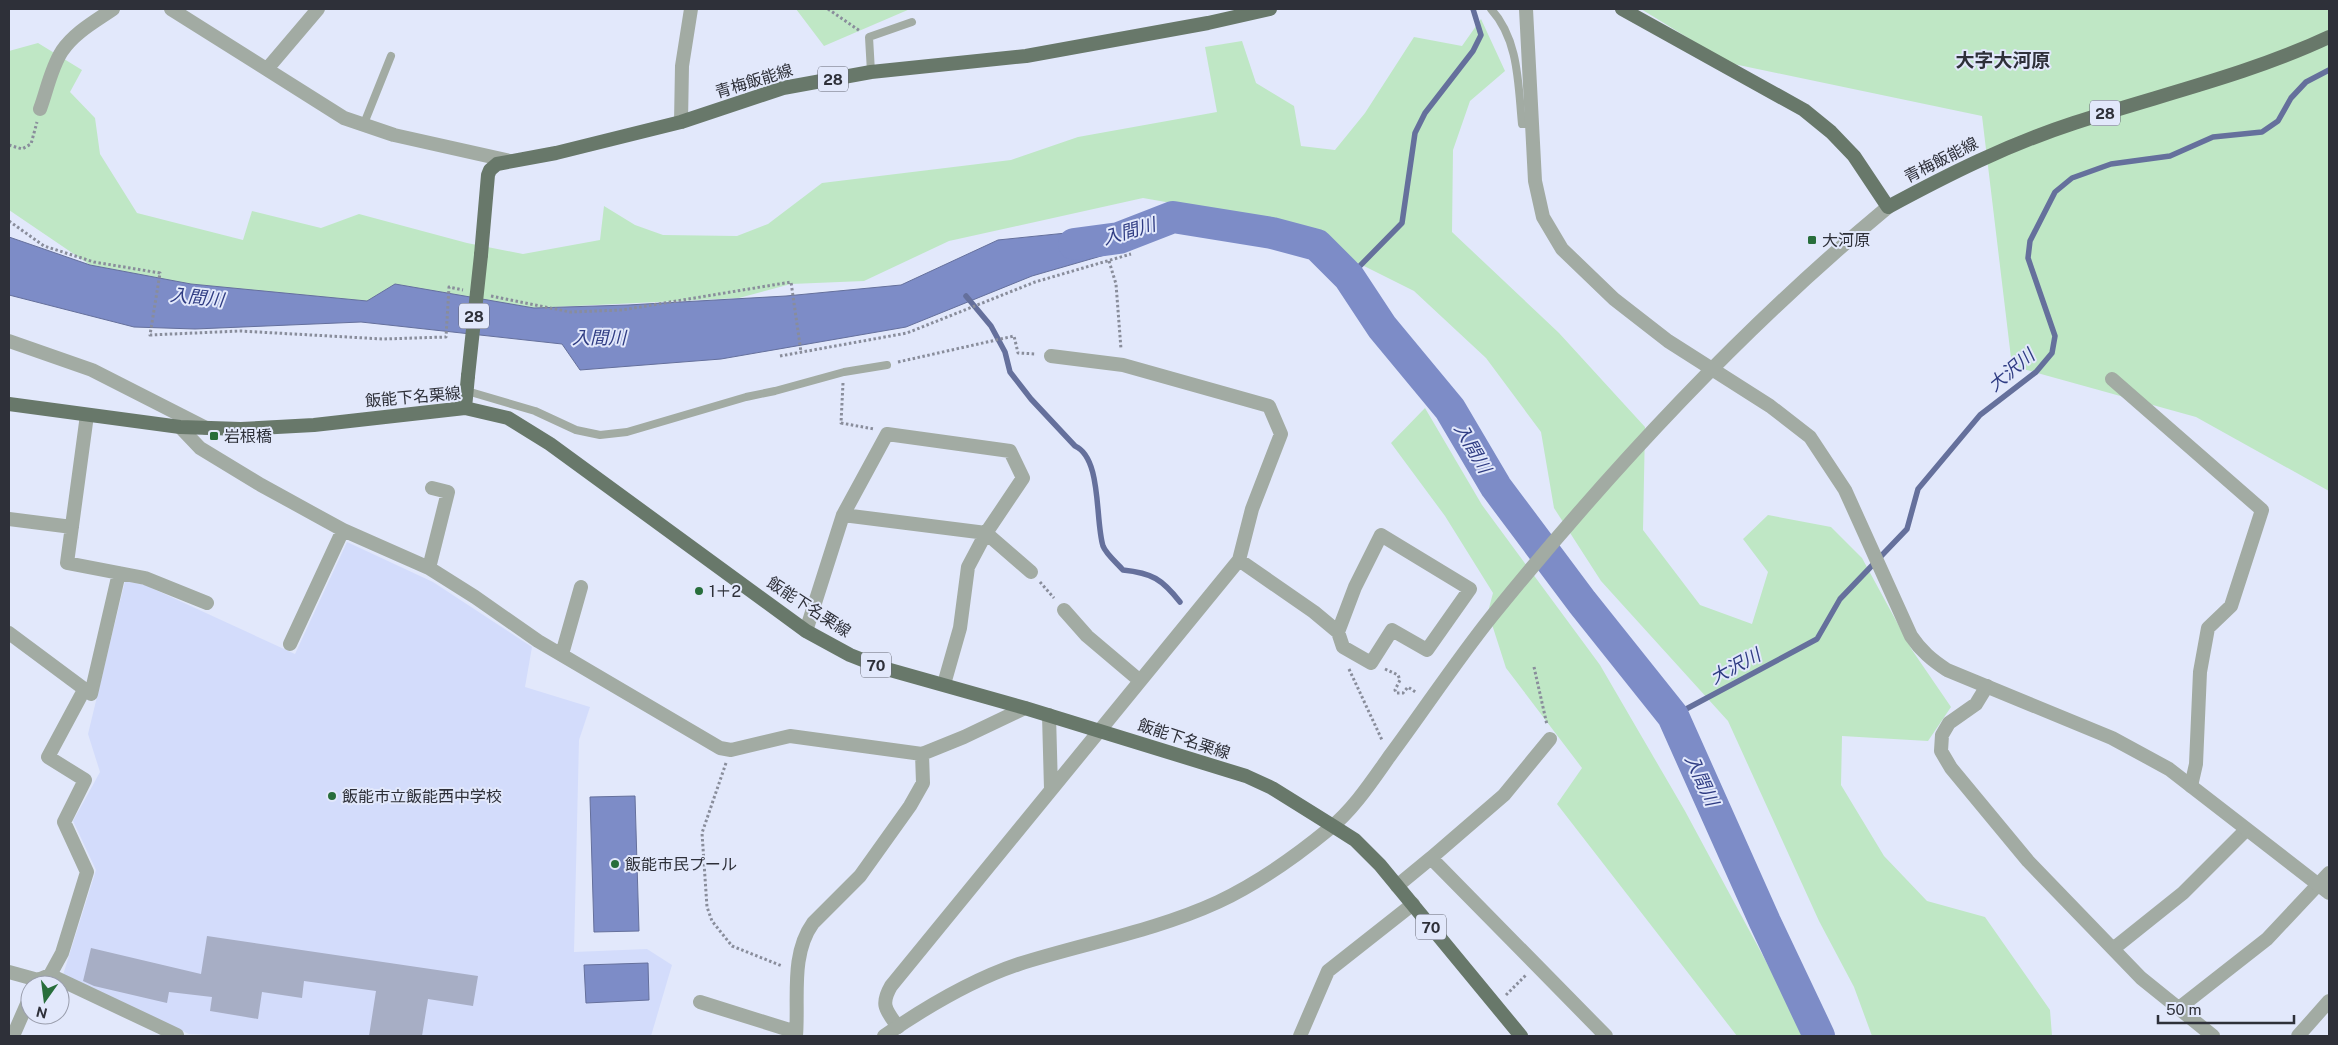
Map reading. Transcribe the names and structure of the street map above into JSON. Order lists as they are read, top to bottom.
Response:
{
  "streets": {
    "main road": [
      "28",
      "青梅飯能線",
      "飯能下名栗線",
      "70"
    ]
  },
  "crossings": [
    ["青梅飯能線", "飯能下名栗線"]
  ],
  "districts": ["大字大河原"],
  "water": ["入間川", "大沢川"],
  "places": {
    "transit": ["大河原", "岩根橋"],
    "other": ["1＋2", "飯能市立飯能西中学校", "飯能市民プール"]
  },
  "scale_bar": "50 m",
  "north": "bottom"
}
